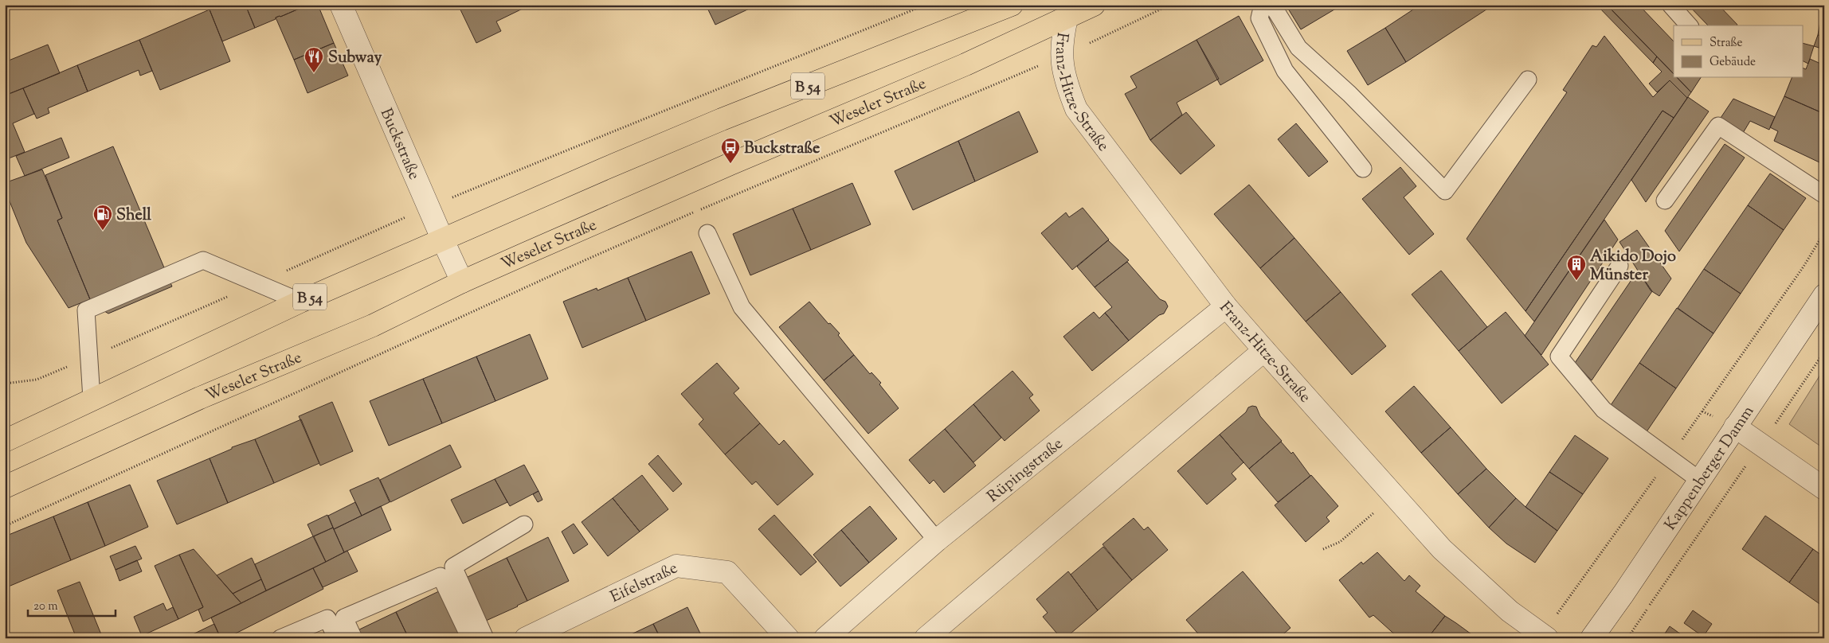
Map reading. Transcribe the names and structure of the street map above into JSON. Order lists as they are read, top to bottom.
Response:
{
  "streets": {
    "main road": ["B 54", "Weseler Straße"],
    "street": [
      "Franz-Hitze-Straße",
      "Buckstraße",
      "Kappenberger Damm",
      "Rüpingstraße",
      "Eifelstraße"
    ]
  },
  "crossings": [
    ["B 54", "Buckstraße"],
    ["Franz-Hitze-Straße", "Weseler Straße"],
    ["Franz-Hitze-Straße", "Rüpingstraße"],
    ["Weseler Straße", "Buckstraße"]
  ],
  "places": {
    "restaurant": ["Subway"],
    "bus stop": ["Buckstraße"],
    "fuel station": ["Shell"],
    "building": ["Aikido Dojo Münster"]
  },
  "legend": ["Straße", "Gebäude"],
  "scale_bar": "20 m"
}
